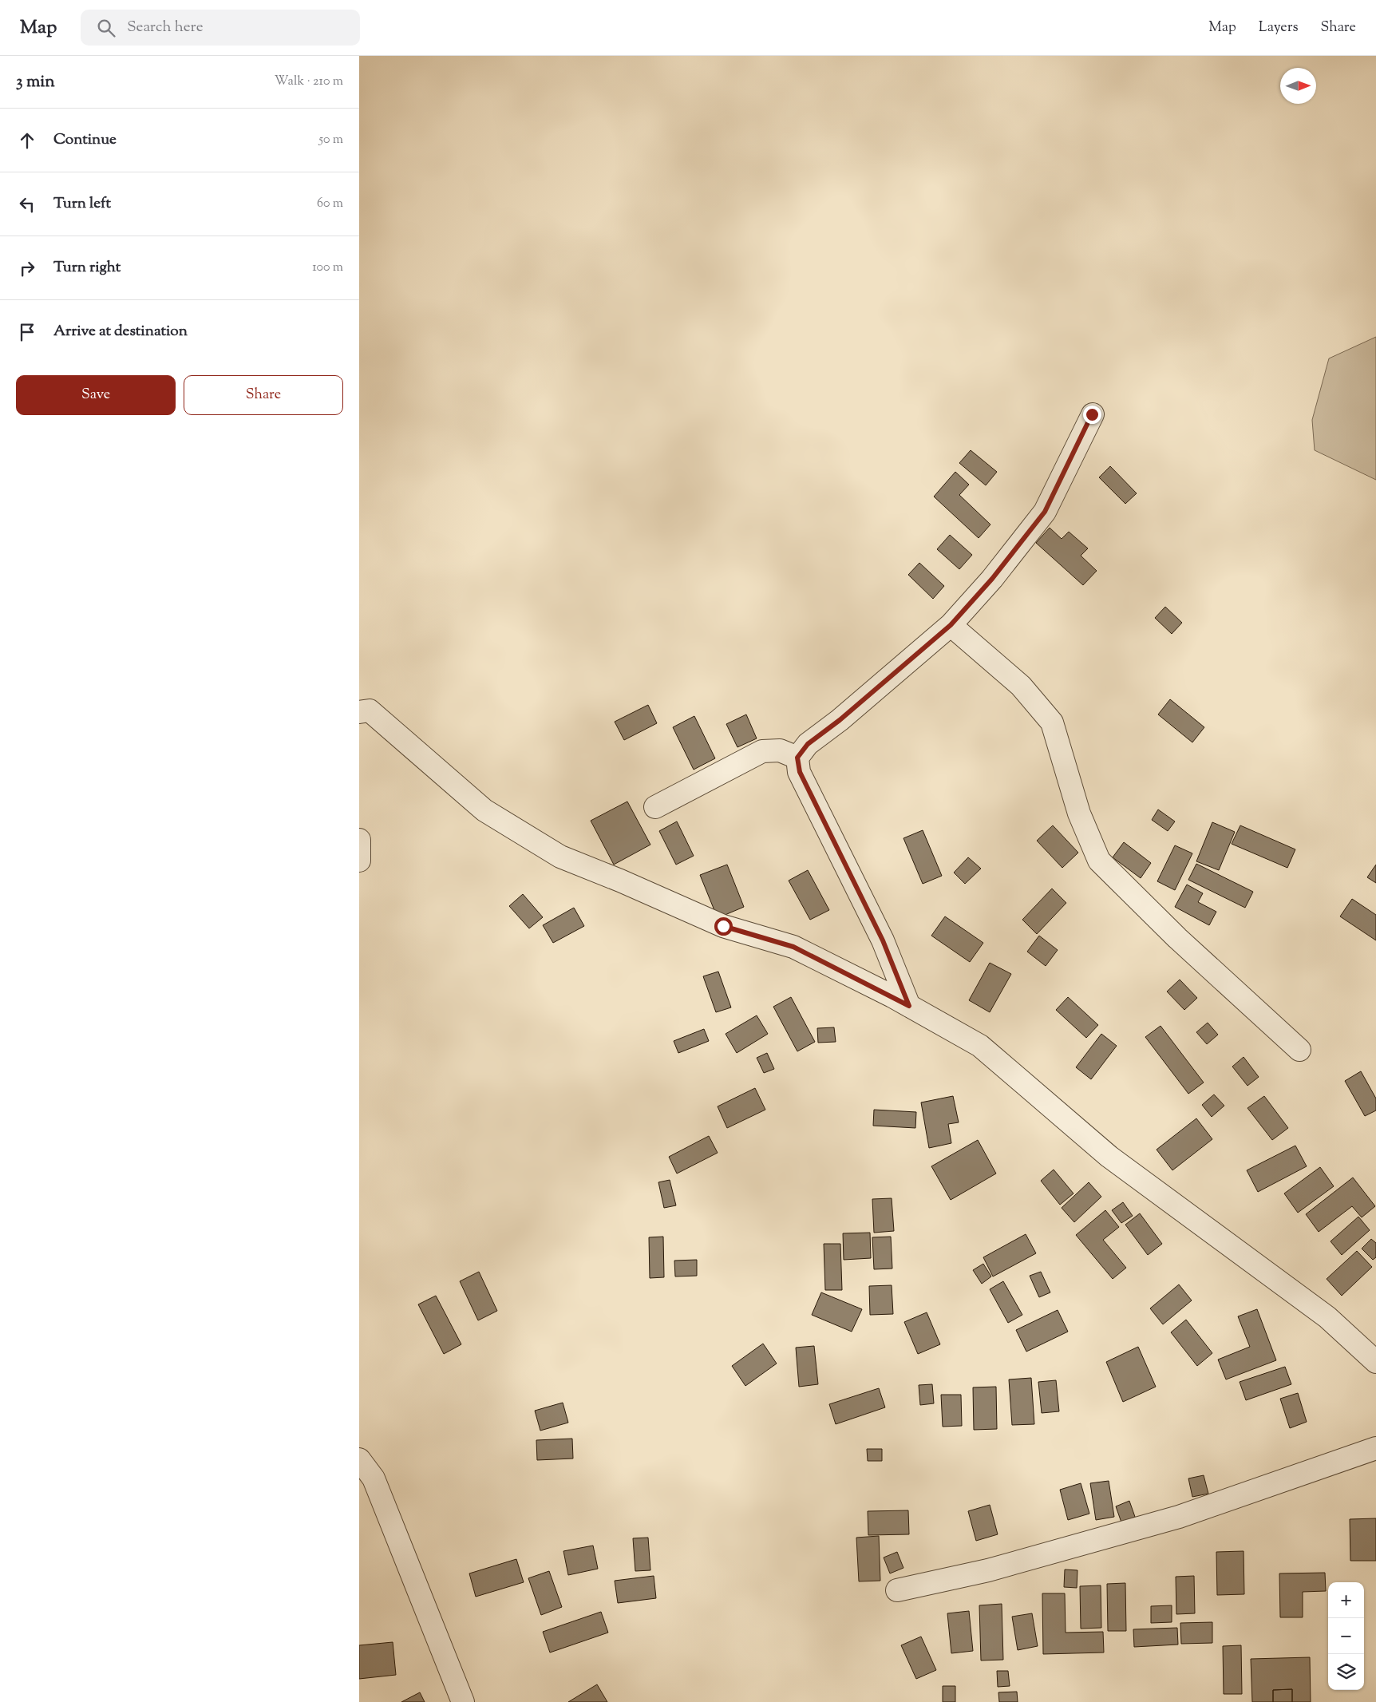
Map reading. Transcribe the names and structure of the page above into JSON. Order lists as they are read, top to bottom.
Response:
{
  "north": "right",
  "page": {
    "header": "Map",
    "search": "Search here",
    "nav": ["Map", "Layers", "Share"],
    "heading": ["3 min", "Walk · 210 m"],
    "list": [
      ["Continue", "50 m"],
      ["Turn left", "60 m"],
      ["Turn right", "100 m"],
      "Arrive at destination"
    ],
    "buttons": ["Save", "Share"],
    "map_buttons": ["+", "−"]
  }
}
